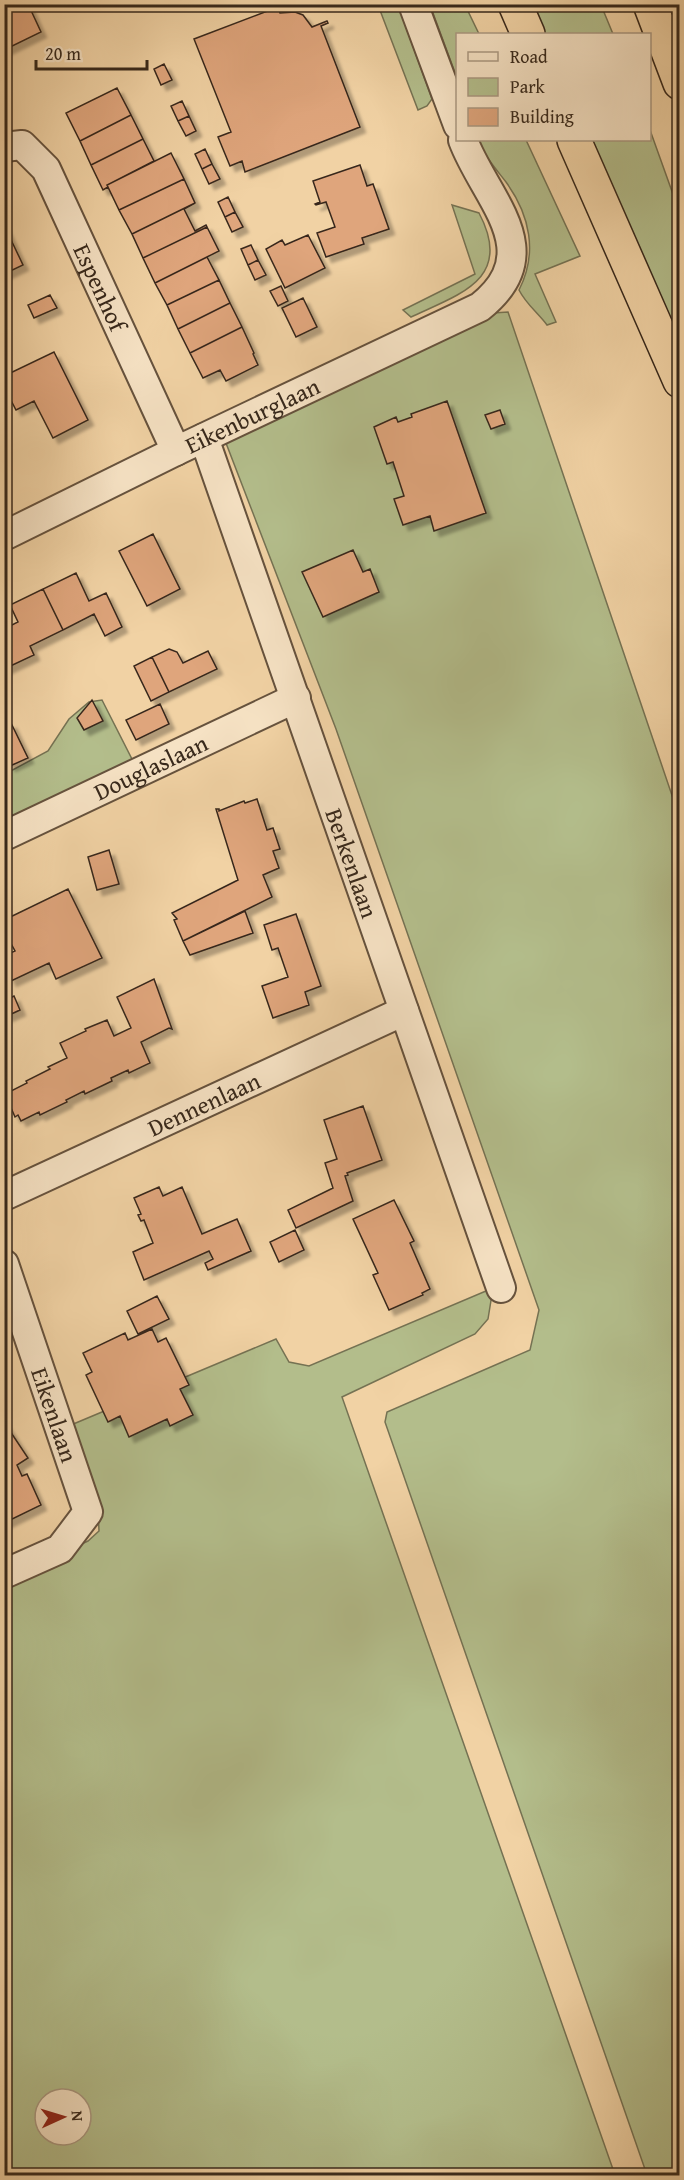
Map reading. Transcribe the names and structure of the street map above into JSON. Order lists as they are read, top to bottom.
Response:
{
  "streets": {
    "street": [
      "Espenhof",
      "Eikenburglaan",
      "Douglaslaan",
      "Berkenlaan",
      "Dennenlaan",
      "Eikenlaan"
    ]
  },
  "crossings": [
    ["Espenhof", "Eikenburglaan"],
    ["Eikenburglaan", "Berkenlaan"],
    ["Douglaslaan", "Berkenlaan"],
    ["Berkenlaan", "Dennenlaan"]
  ],
  "legend": ["Road", "Park", "Building"],
  "scale_bar": "20 m",
  "north": "right"
}
